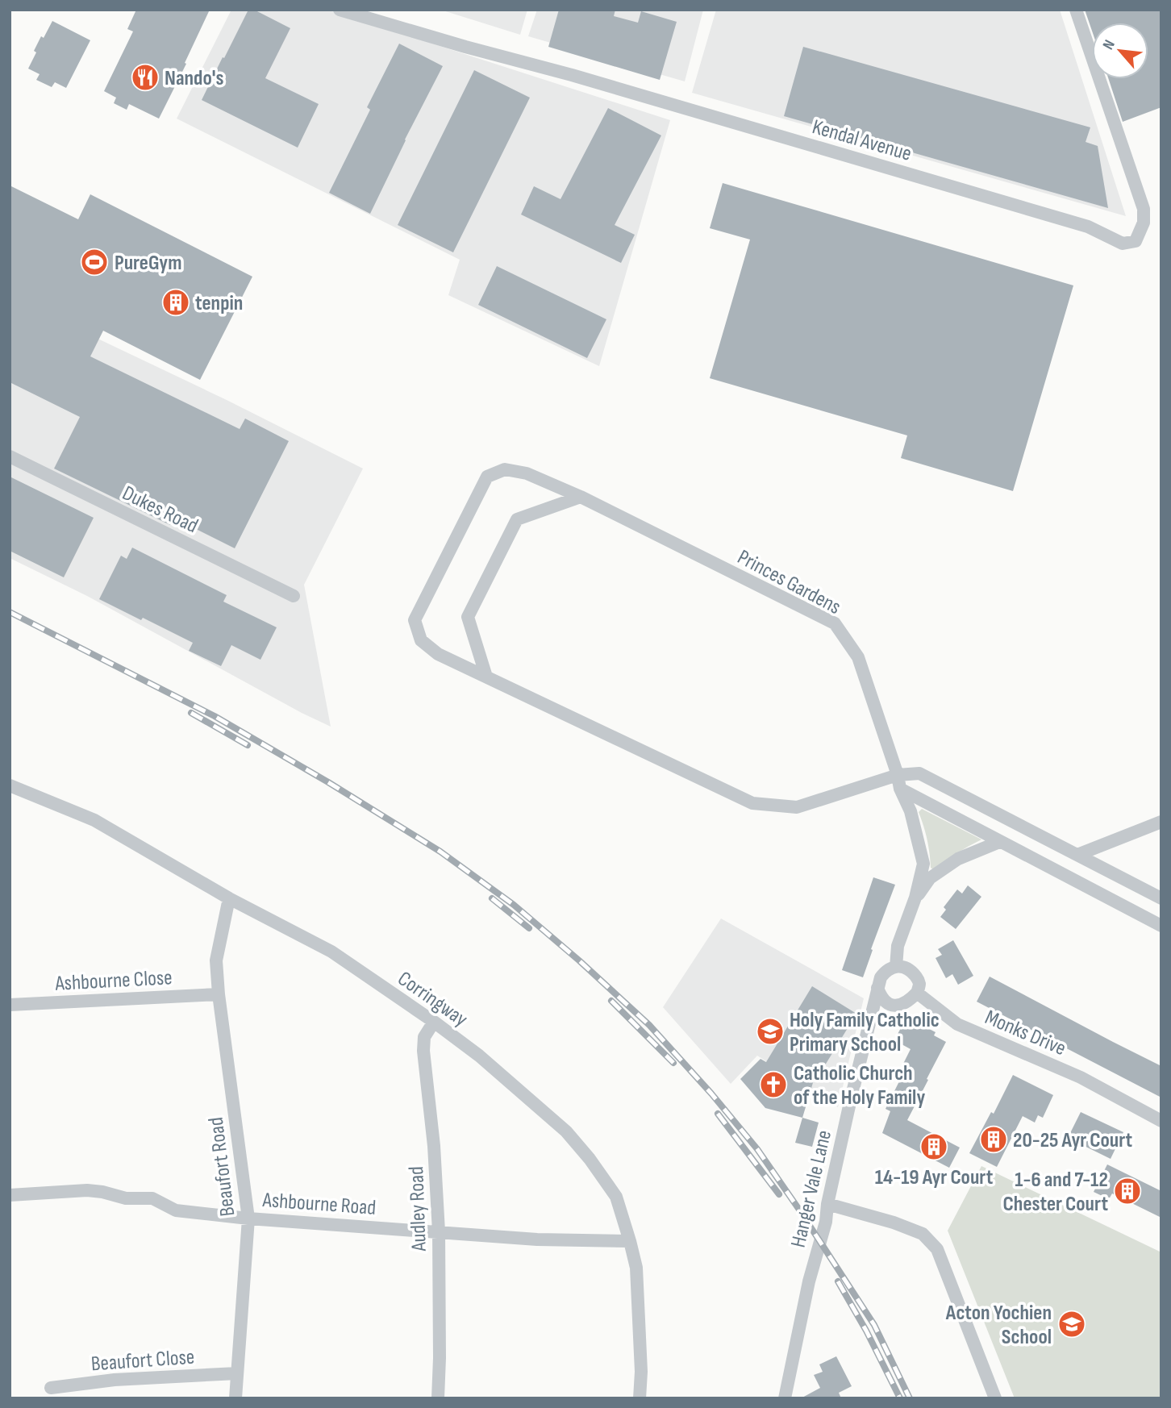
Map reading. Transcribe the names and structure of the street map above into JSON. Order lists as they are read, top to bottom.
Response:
{
  "streets": {
    "street": [
      "Kendal Avenue",
      "Dukes Road",
      "Princes Gardens",
      "Ashbourne Close",
      "Corringway",
      "Monks Drive",
      "Beaufort Road",
      "Hanger Vale Lane",
      "Ashbourne Road",
      "Audley Road",
      "Beaufort Close"
    ]
  },
  "crossings": [
    ["Ashbourne Close", "Beaufort Road"],
    ["Corringway", "Beaufort Road"],
    ["Corringway", "Ashbourne Road"],
    ["Corringway", "Audley Road"],
    ["Monks Drive", "Hanger Vale Lane"],
    ["Beaufort Road", "Ashbourne Road"],
    ["Beaufort Road", "Beaufort Close"],
    ["Ashbourne Road", "Audley Road"]
  ],
  "places": {
    "restaurant": ["Nando's"],
    "sports": ["PureGym"],
    "building": [
      "tenpin",
      "20-25 Ayr Court",
      "14-19 Ayr Court",
      "1-6 and 7-12 Chester Court"
    ],
    "school or university": ["Holy Family Catholic Primary School", "Acton Yochien School"],
    "church": ["Catholic Church of the Holy Family"]
  },
  "north": "top left"
}
